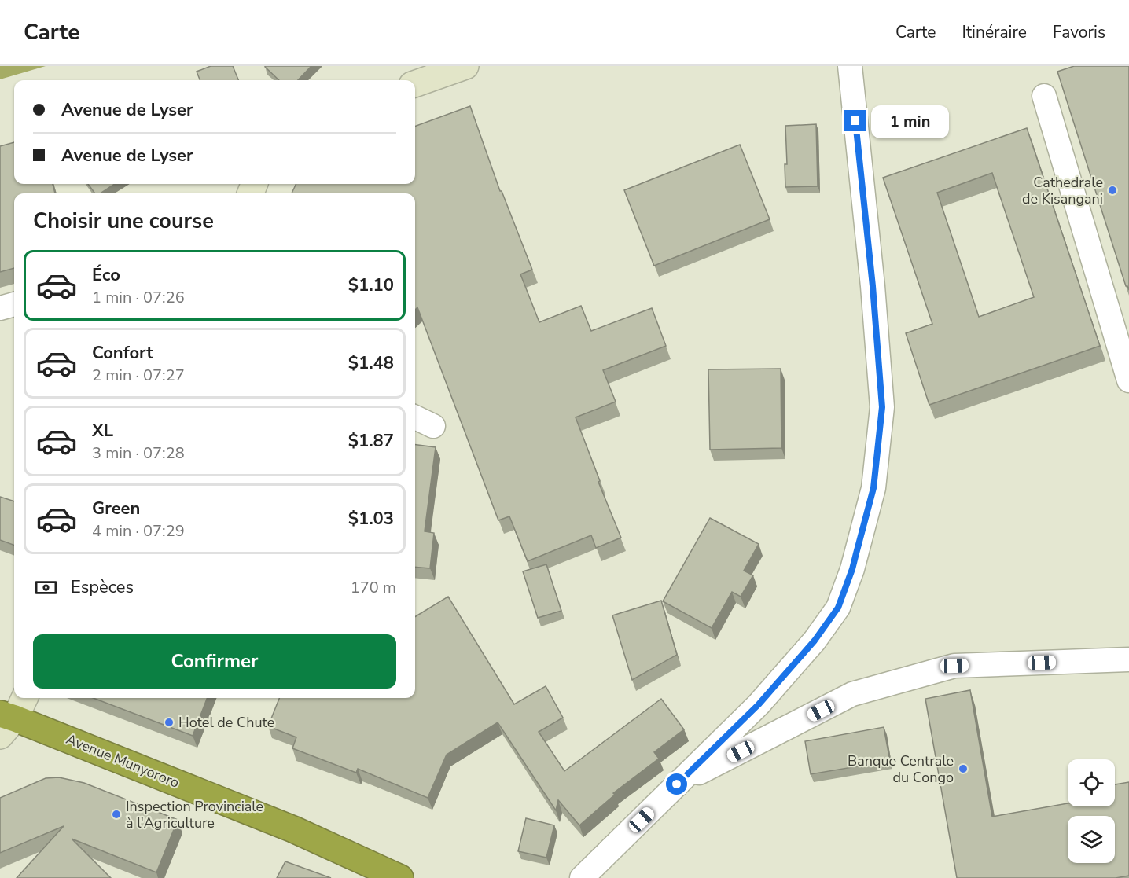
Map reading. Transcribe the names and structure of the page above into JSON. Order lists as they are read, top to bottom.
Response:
{
  "streets": {
    "highway": ["Avenue Munyororo"]
  },
  "places": [
    "Cathedrale de Kisangani",
    "Hotel de Chute",
    "Banque Centrale du Congo",
    "Inspection Provinciale à l'Agriculture"
  ],
  "page": {
    "header": "Carte",
    "nav": ["Carte", "Itinéraire", "Favoris"],
    "banner": ["Avenue de Lyser", "Avenue de Lyser"],
    "bubble": "1 min",
    "heading": "Choisir une course",
    "list": [
      {
        "name": "Éco",
        "note": "1 min · 07:26",
        "value": "$1.10"
      },
      {
        "name": "Confort",
        "note": "2 min · 07:27",
        "value": "$1.48"
      },
      {
        "name": "XL",
        "note": "3 min · 07:28",
        "value": "$1.87"
      },
      {
        "name": "Green",
        "note": "4 min · 07:29",
        "value": "$1.03"
      }
    ],
    "pay": ["Espèces", "170 m"],
    "buttons": "Confirmer"
  }
}
